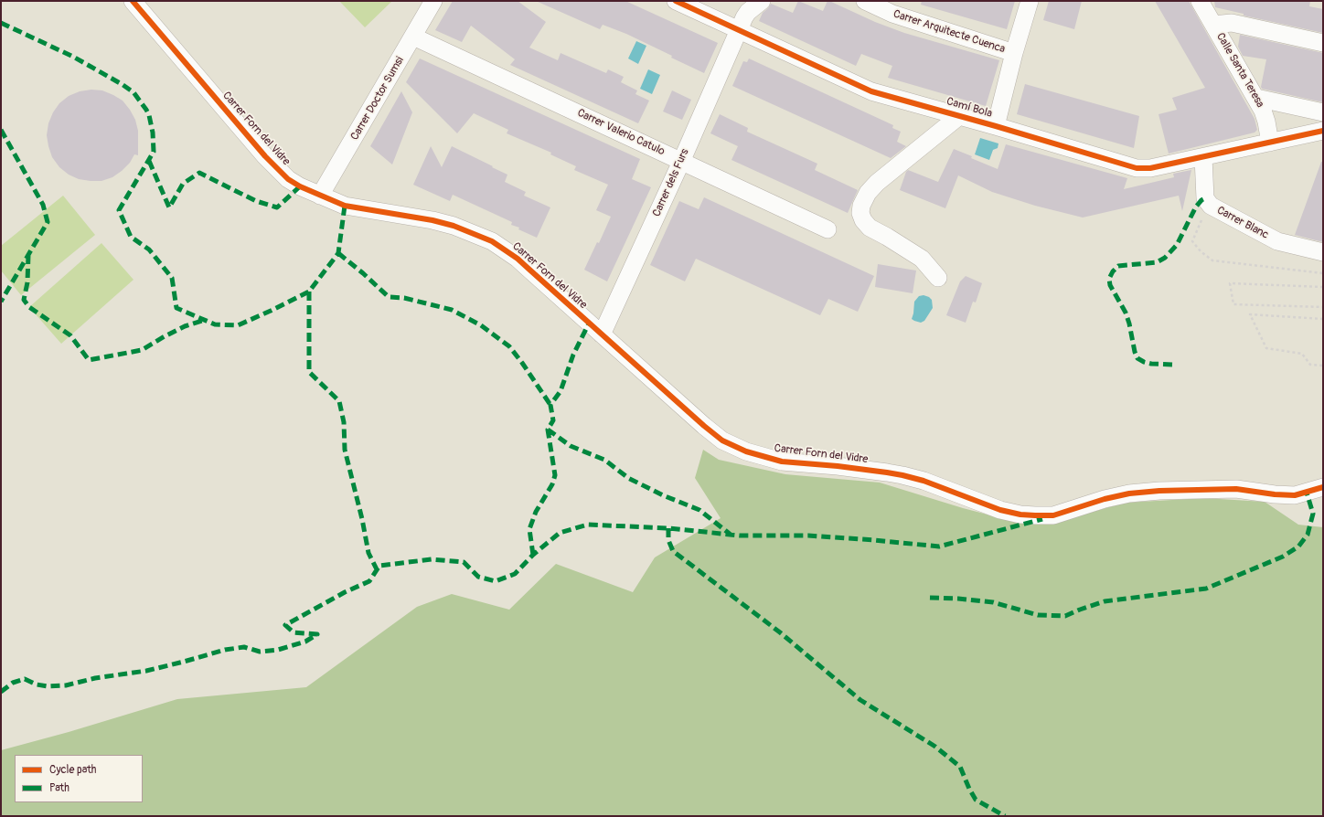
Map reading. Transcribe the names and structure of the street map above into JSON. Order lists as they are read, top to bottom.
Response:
{
  "streets": {
    "street": [
      "Carrer Arquitecte Cuenca",
      "Calle Santa Teresa",
      "Carrer Doctor Sumsi",
      "Camí Bola",
      "Carrer Forn del Vidre",
      "Carrer Valerio Catulo",
      "Carrer dels Furs",
      "Carrer Blanc"
    ]
  },
  "crossings": [
    ["Calle Santa Teresa", "Camí Bola"],
    ["Carrer Doctor Sumsi", "Carrer Forn del Vidre"],
    ["Carrer Doctor Sumsi", "Carrer Valerio Catulo"],
    ["Camí Bola", "Carrer dels Furs"],
    ["Camí Bola", "Carrer Blanc"],
    ["Carrer Forn del Vidre", "Carrer dels Furs"],
    ["Carrer Valerio Catulo", "Carrer dels Furs"]
  ],
  "legend": ["Cycle path", "Path"]
}
